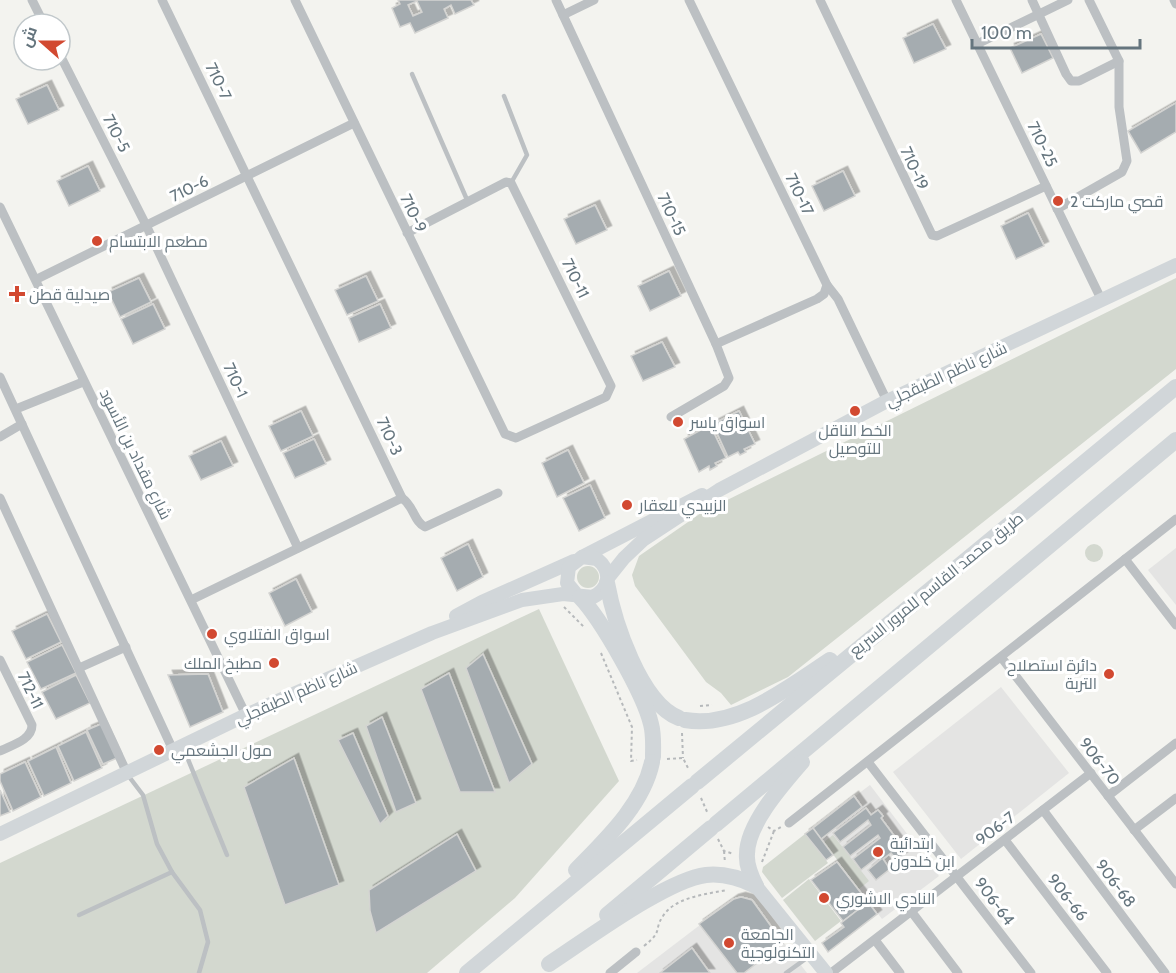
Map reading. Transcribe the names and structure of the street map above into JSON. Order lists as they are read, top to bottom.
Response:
{
  "streets": {
    "highway": ["طريق محمد القاسم للمرور السريع"],
    "street": [
      "710-7",
      "710-5",
      "710-25",
      "710-19",
      "710-6",
      "710-17",
      "710-9",
      "710-15",
      "710-11",
      "شارع ناظم الطبقجلي",
      "710-1",
      "710-3",
      "شارع مقداد بن الأسود",
      "712-11",
      "906-70",
      "906-7",
      "906-68",
      "906-66",
      "906-64"
    ]
  },
  "crossings": [
    ["710-7", "710-6"],
    ["710-7", "710-3"],
    ["710-5", "710-6"],
    ["710-5", "710-1"],
    ["710-25", "710-19"],
    ["710-25", "شارع ناظم الطبقجلي"],
    ["710-6", "710-9"],
    ["710-6", "710-1"],
    ["710-6", "710-3"],
    ["710-6", "شارع مقداد بن الأسود"],
    ["710-17", "شارع ناظم الطبقجلي"],
    ["710-9", "710-11"],
    ["شارع ناظم الطبقجلي", "شارع مقداد بن الأسود"],
    ["906-70", "906-7"],
    ["906-7", "906-68"],
    ["906-7", "906-66"],
    ["906-7", "906-64"]
  ],
  "places": {
    "other": [
      "قصي ماركت 2",
      "مطعم الابتسام",
      "الخط الناقل للتوصيل",
      "اسواق ياسر",
      "الزبيدي للعقار",
      "اسواق الفتلاوي",
      "مطبخ الملك",
      "دائرة استصلاح التربة",
      "مول الجشعمي",
      "ابتدائية ابن خلدون",
      "النادي الاشوري",
      "الجامعة التكنولوجية"
    ],
    "health": ["صيدلية قطن"]
  },
  "scale_bar": "100 m",
  "north": "left"
}
